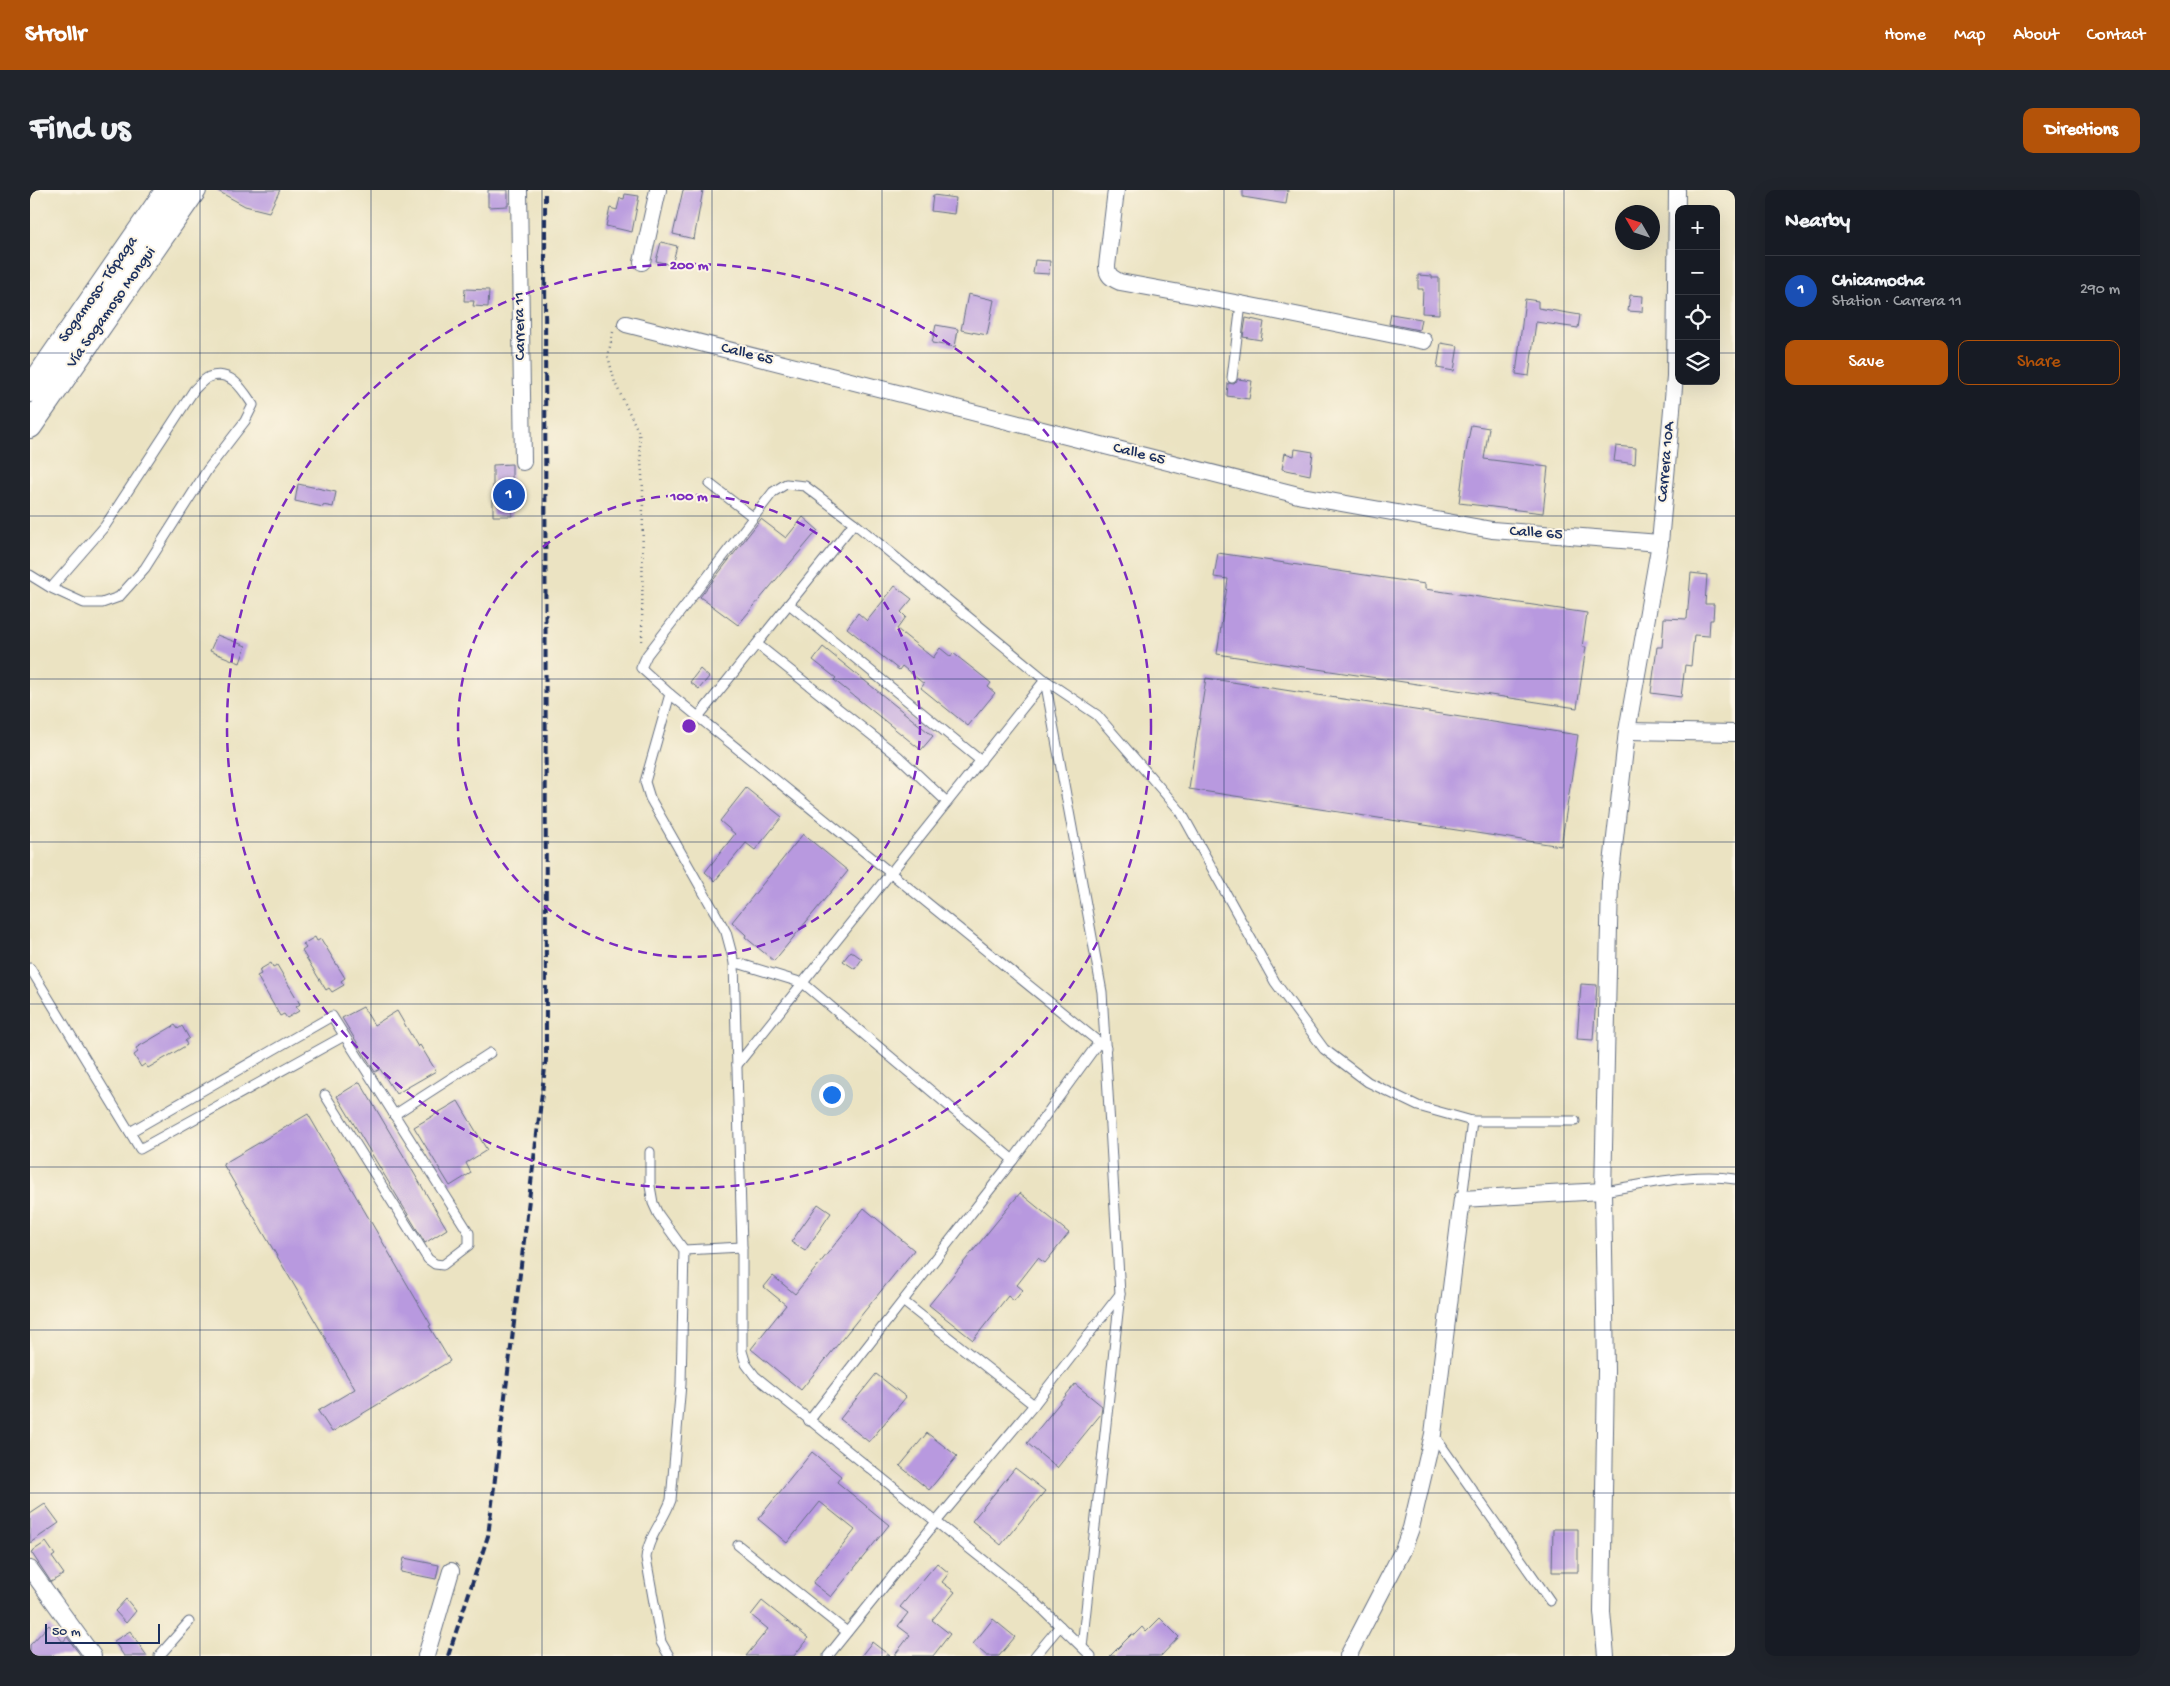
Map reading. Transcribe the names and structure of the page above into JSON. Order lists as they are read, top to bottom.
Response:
{
  "streets": {
    "main road": ["Sogamoso- Tópaga", "Vía Sogamoso Mongui"],
    "street": ["Carrera 11", "Calle 65", "Carrera 10A"]
  },
  "crossings": [
    ["Calle 65", "Carrera 10A"]
  ],
  "scale_bar": "50 m",
  "north": "top left",
  "page": {
    "header": "Strollr",
    "nav": [
      "Home",
      "Map",
      "About",
      "Contact"
    ],
    "buttons": [
      "Directions",
      ["Save", "Share"]
    ],
    "title": "Find us",
    "heading": "Nearby",
    "map_buttons": ["+", "−"],
    "list": [
      {
        "mark": "1",
        "name": "Chicamocha",
        "note": "Station · Carrera 11",
        "value": "290 m"
      }
    ],
    "pins": "1",
    "scale": "50 m"
  },
  "rings": ["200 m", "100 m"]
}
